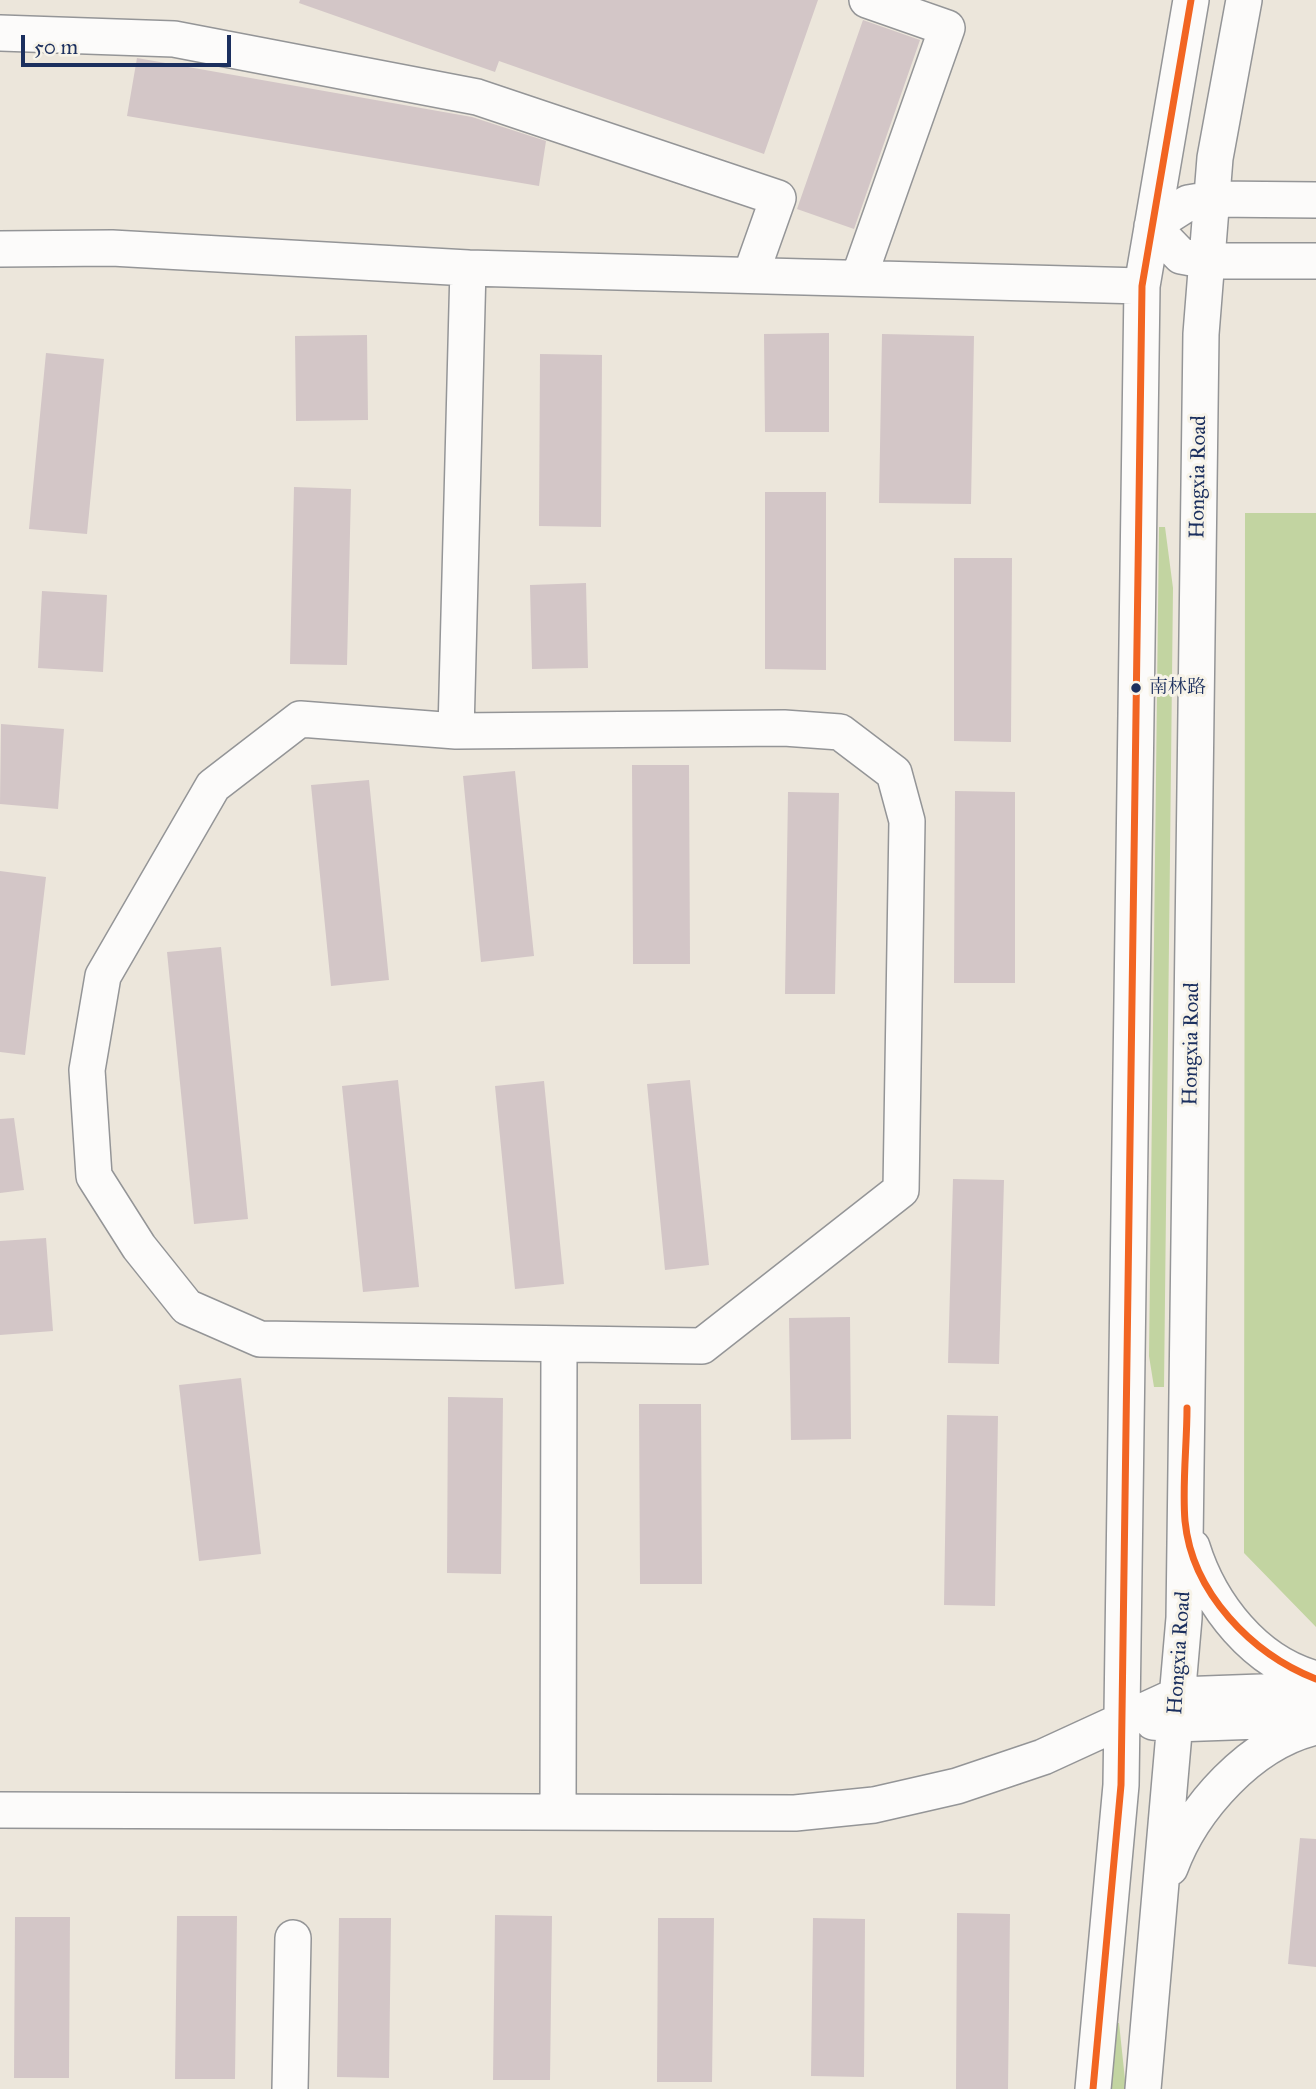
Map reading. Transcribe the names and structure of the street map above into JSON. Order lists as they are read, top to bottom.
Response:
{
  "streets": {
    "street": ["Hongxia Road"]
  },
  "places": ["南林路"],
  "scale_bar": "50 m"
}
